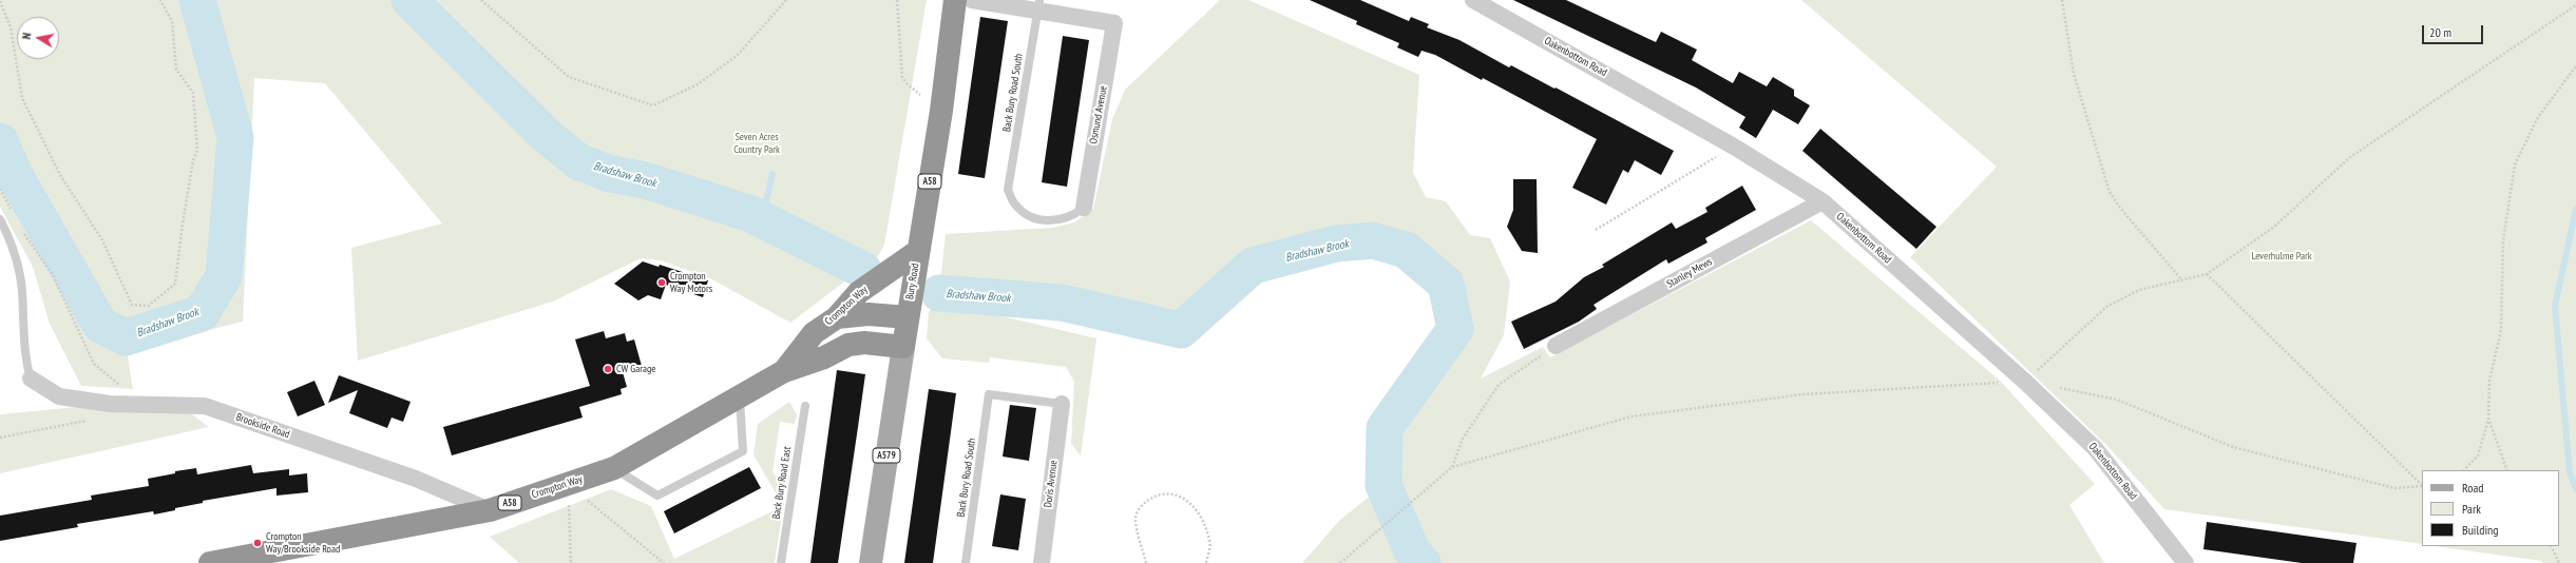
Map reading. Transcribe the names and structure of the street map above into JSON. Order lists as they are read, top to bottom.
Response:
{
  "streets": {
    "highway": ["A58", "Bury Road", "Crompton Way"],
    "main road": ["A579"],
    "street": [
      "Oakenbottom Road",
      "Osmund Avenue",
      "Stanley Mews",
      "Brookside Road",
      "Doris Avenue"
    ],
    "lane": ["Back Bury Road South", "Back Bury Road East"]
  },
  "crossings": [
    ["Oakenbottom Road", "Stanley Mews"],
    ["Back Bury Road South", "Osmund Avenue"],
    ["Back Bury Road South", "Doris Avenue"],
    ["A58", "Bury Road"],
    ["A58", "Crompton Way"],
    ["Bury Road", "Crompton Way"],
    ["Crompton Way", "Brookside Road"]
  ],
  "water": ["Bradshaw Brook"],
  "parks": ["Seven Acres Country Park", "Leverhulme Park"],
  "places": ["Crompton Way Motors", "CW Garage", "Crompton Way/Brookside Road"],
  "legend": ["Road", "Park", "Building"],
  "scale_bar": "20 m",
  "north": "left"
}
